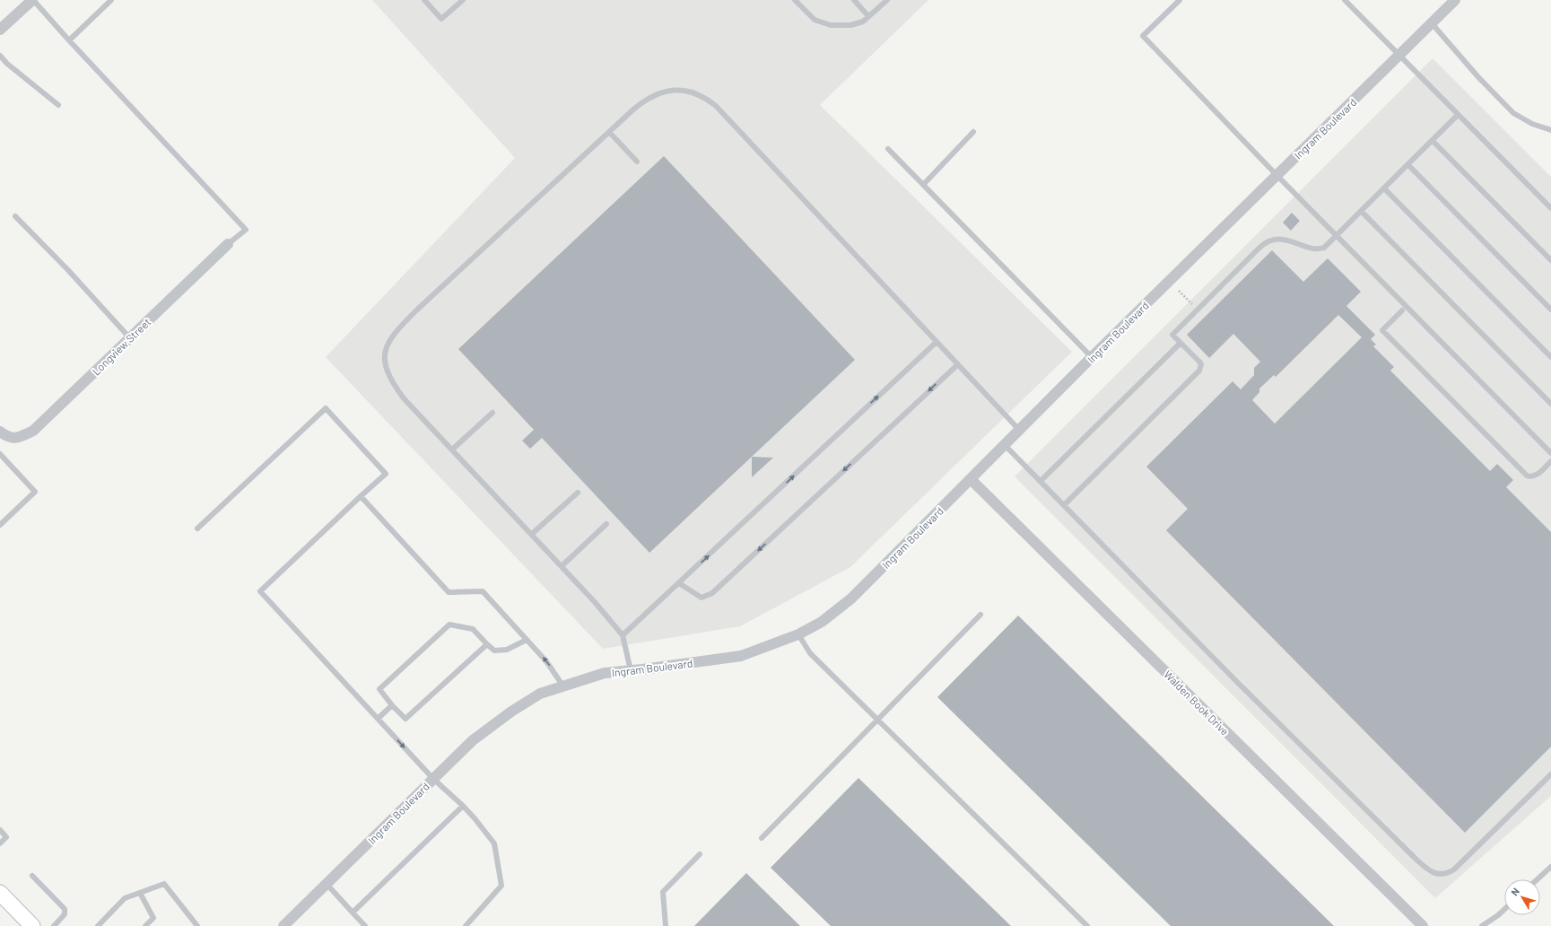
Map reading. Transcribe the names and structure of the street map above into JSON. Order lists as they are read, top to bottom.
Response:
{
  "streets": {
    "street": ["Ingram Boulevard", "Longview Street", "Walden Book Drive"]
  },
  "crossings": [
    ["Ingram Boulevard", "Walden Book Drive"]
  ],
  "north": "top left"
}
